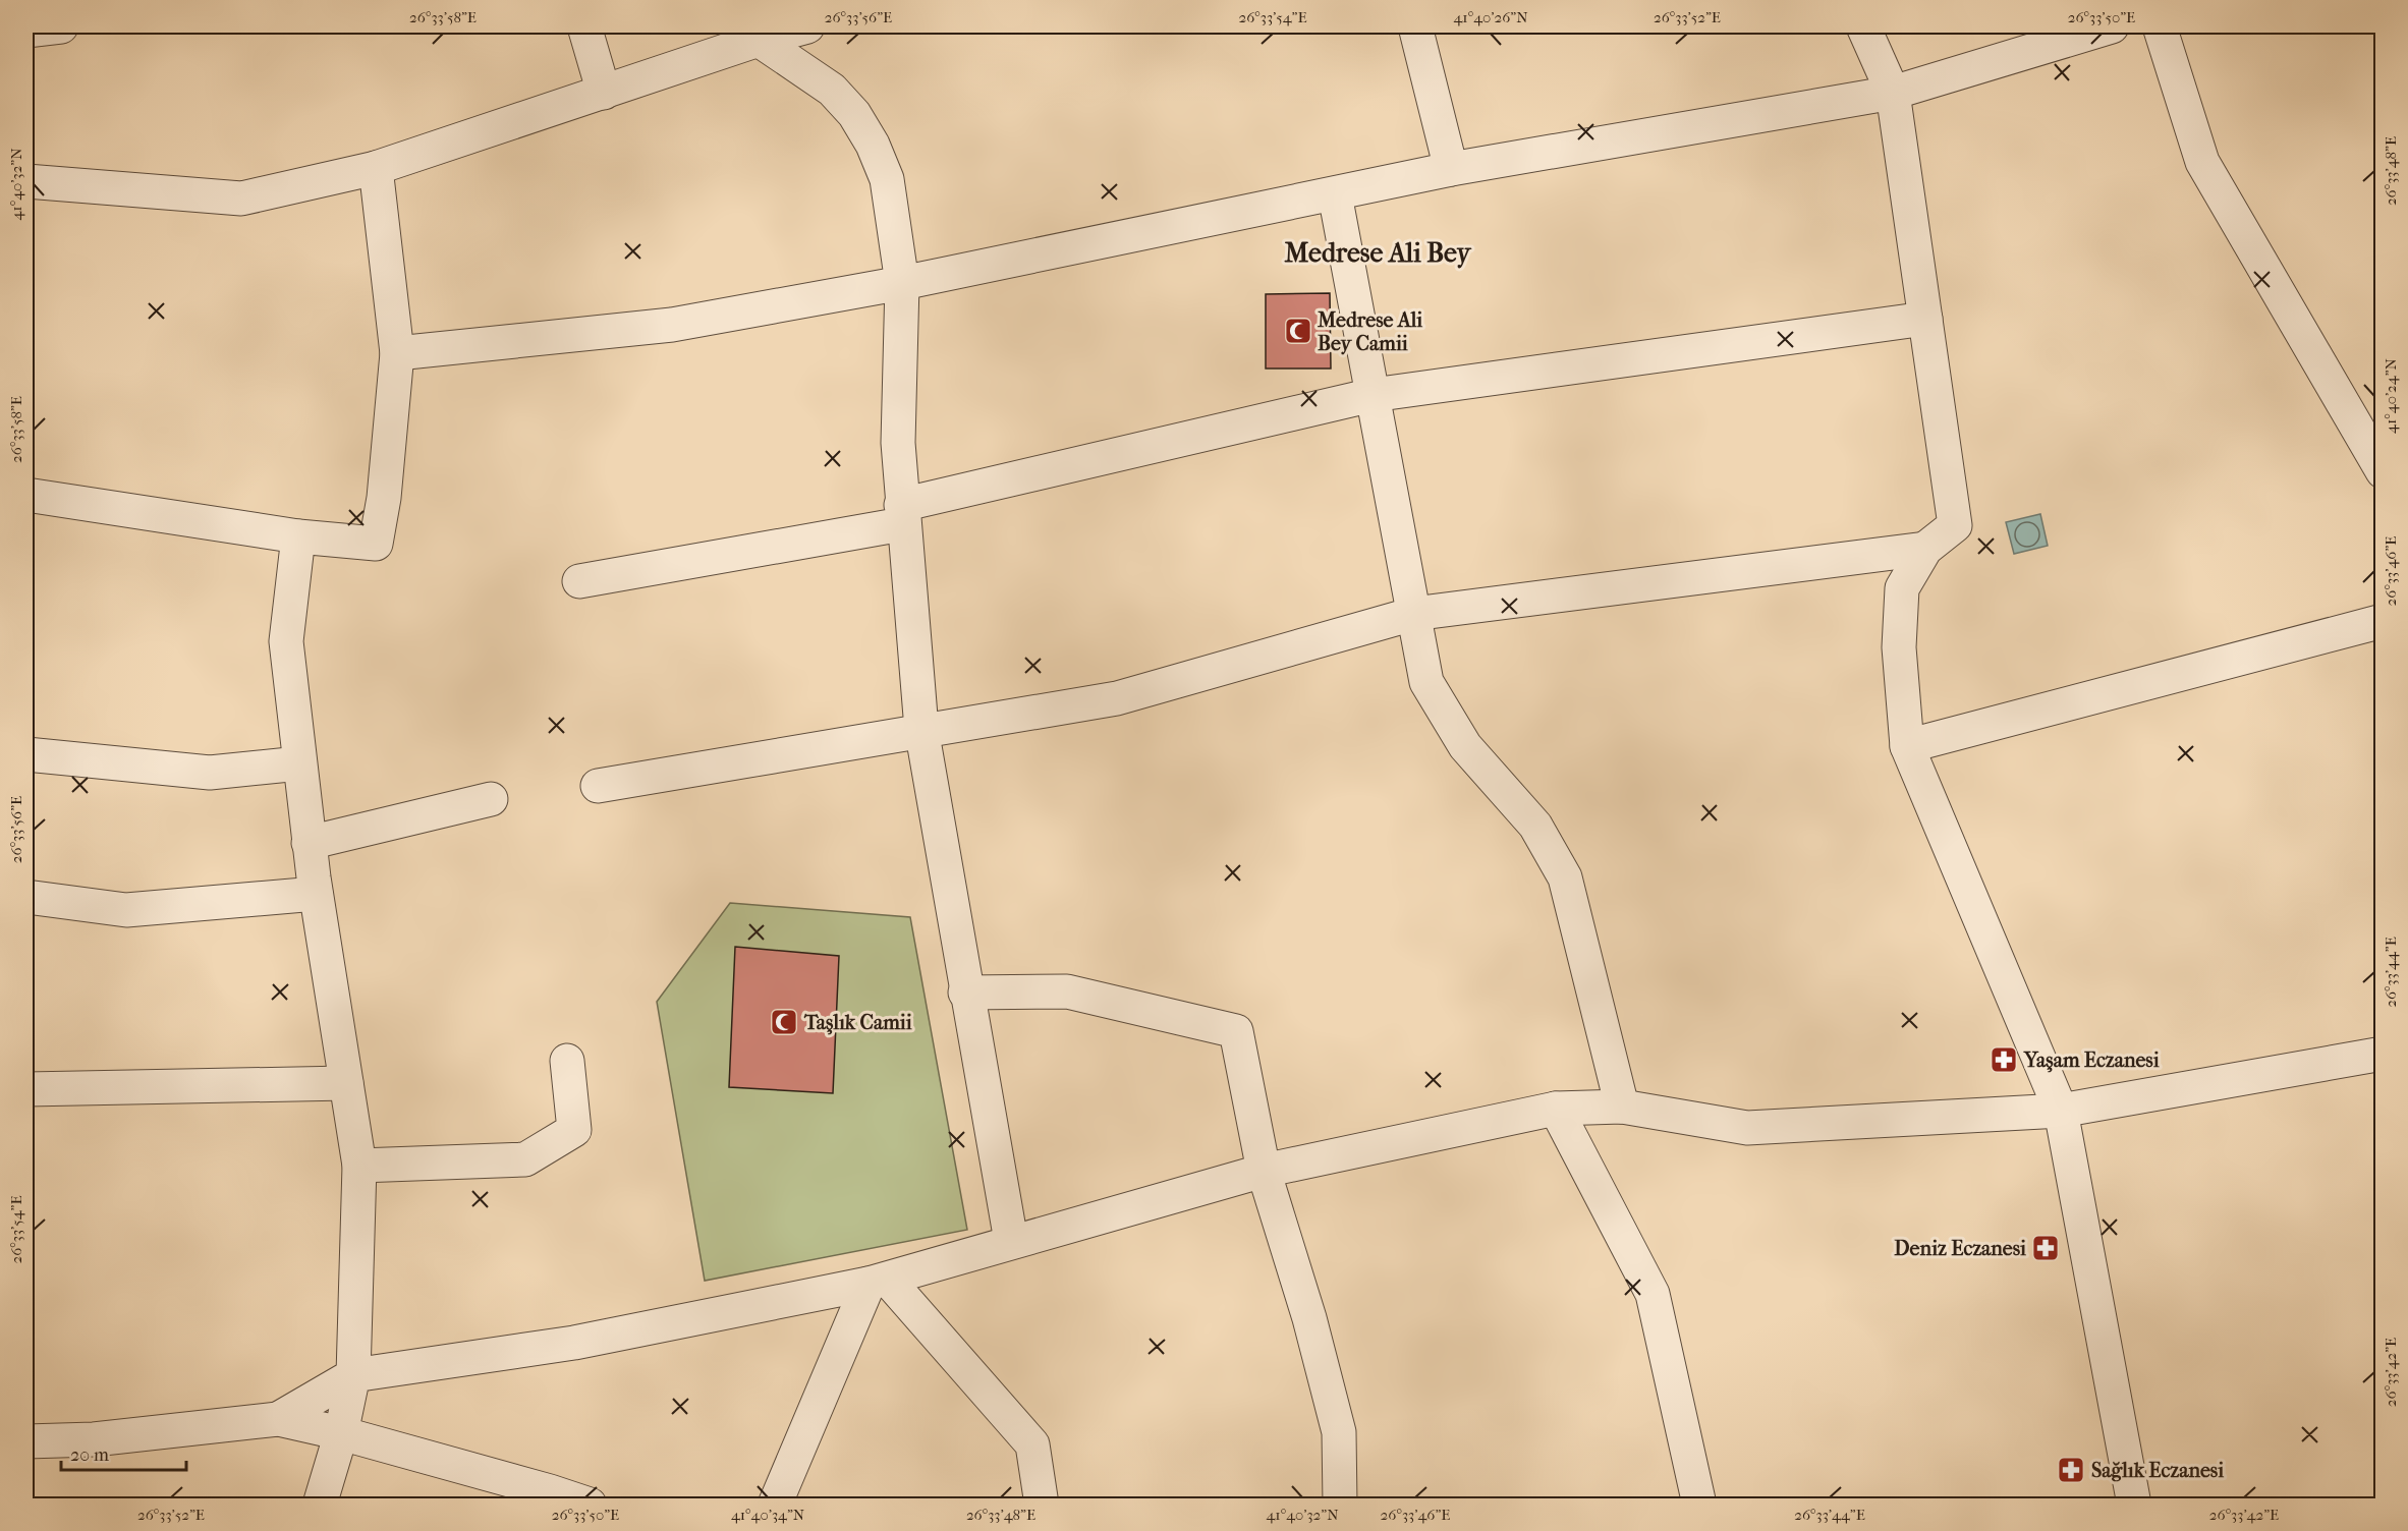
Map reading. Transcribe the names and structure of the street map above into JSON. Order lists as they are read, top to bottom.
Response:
{
  "districts": ["Medrese Ali Bey"],
  "places": {
    "mosque": ["Medrese Ali Bey Camii", "Taşlık Camii"],
    "pharmacy": ["Yaşam Eczanesi", "Deniz Eczanesi", "Sağlık Eczanesi"]
  },
  "scale_bar": "20 m",
  "coordinates": [
    "26°33'58\"E",
    "26°33'56\"E",
    "26°33'54\"E",
    "41°40'26\"N",
    "26°33'52\"E",
    "26°33'50\"E",
    "26°33'48\"E",
    "41°40'32\"N",
    "41°40'24\"N",
    "26°33'46\"E",
    "26°33'44\"E",
    "26°33'42\"E",
    "41°40'34\"N"
  ]
}
